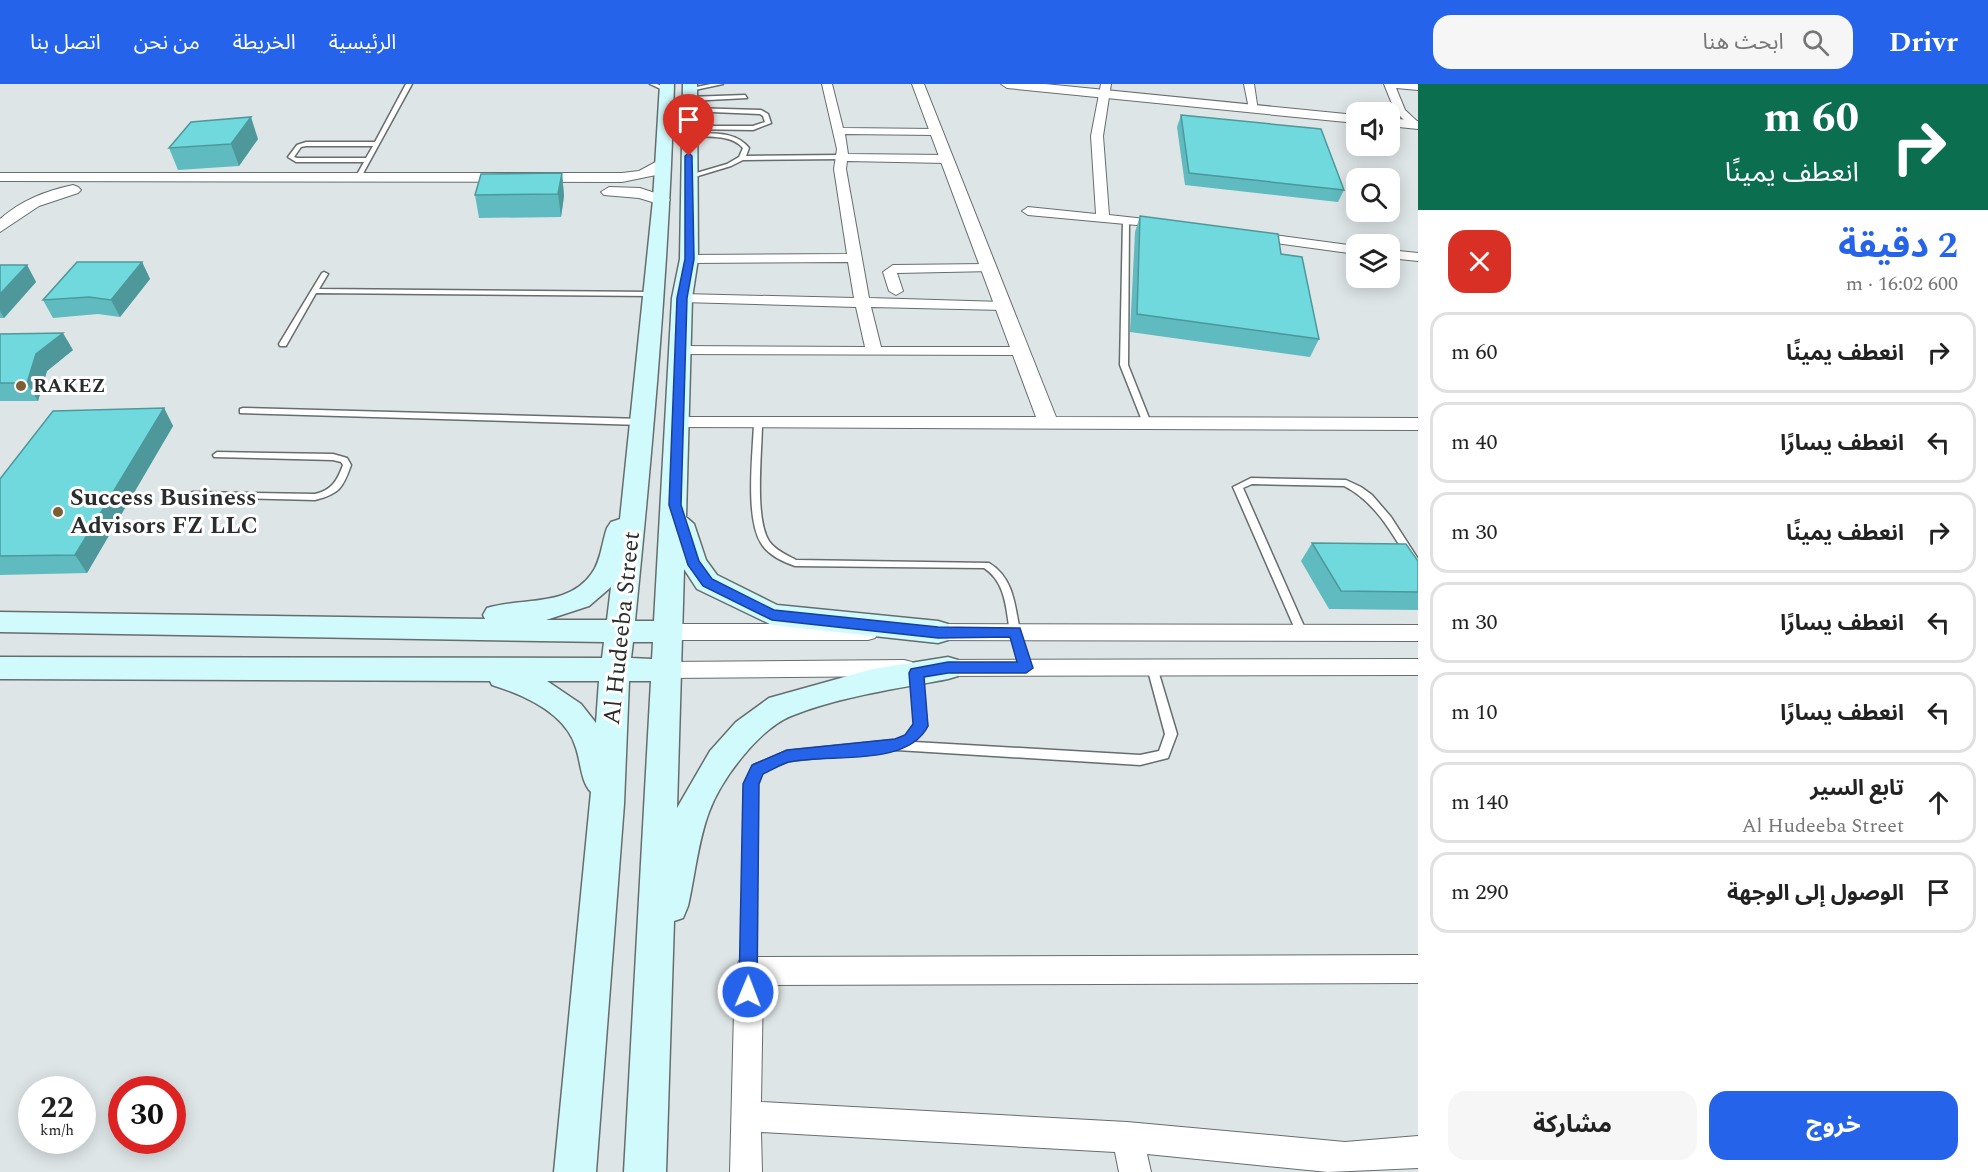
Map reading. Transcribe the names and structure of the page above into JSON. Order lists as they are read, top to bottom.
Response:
{
  "streets": {
    "main road": ["Al Hudeeba Street"]
  },
  "places": ["RAKEZ", "Success Business Advisors FZ LLC"],
  "page": {
    "header": "Drivr",
    "search": "ابحث هنا",
    "nav": [
      "الرئيسية",
      "الخريطة",
      "من نحن",
      "اتصل بنا"
    ],
    "turn": ["60 m", "انعطف يمينًا"],
    "heading": ["2 دقيقة", "600 m · 16:02"],
    "list": [
      {
        "name": "انعطف يمينًا",
        "value": "60 m"
      },
      {
        "name": "انعطف يسارًا",
        "value": "40 m"
      },
      {
        "name": "انعطف يمينًا",
        "value": "30 m"
      },
      {
        "name": "انعطف يسارًا",
        "value": "30 m"
      },
      {
        "name": "انعطف يسارًا",
        "value": "10 m"
      },
      {
        "name": "تابع السير",
        "note": "Al Hudeeba Street",
        "value": "140 m"
      },
      {
        "name": "الوصول إلى الوجهة",
        "value": "290 m"
      }
    ],
    "speed": "22 km/h",
    "limit": "30",
    "buttons": ["خروج", "مشاركة"]
  }
}
